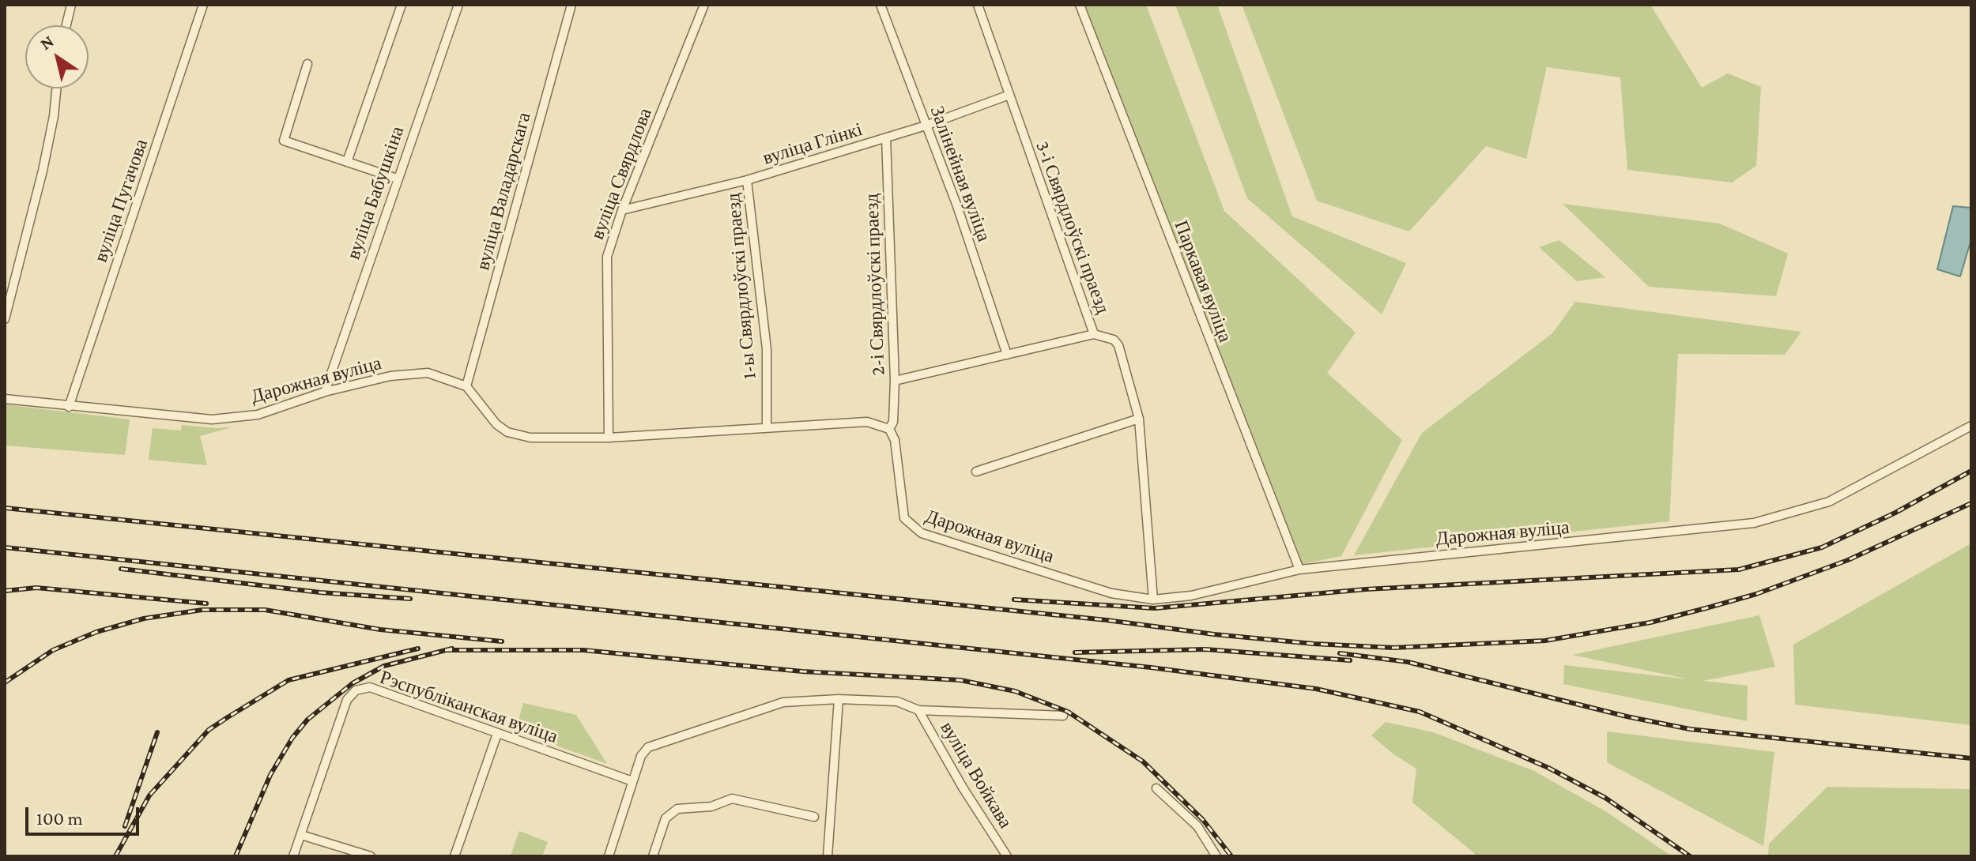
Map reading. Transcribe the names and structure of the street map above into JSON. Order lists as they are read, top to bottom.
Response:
{
  "streets": {
    "street": [
      "вуліца Глінкі",
      "вуліца Свярдлова",
      "Залінейная вуліца",
      "вуліца Валадарскага",
      "вуліца Бабушкіна",
      "вуліца Пугачова",
      "3-і Свярдлоўскі праезд",
      "Паркавая вуліца",
      "2-і Свярдлоўскі праезд",
      "1-ы Свярдлоўскі праезд",
      "Дарожная вуліца",
      "Рэспубліканская вуліца",
      "вуліца Войкава"
    ]
  },
  "crossings": [
    ["вуліца Глінкі", "вуліца Свярдлова"],
    ["вуліца Глінкі", "Залінейная вуліца"],
    ["вуліца Глінкі", "3-і Свярдлоўскі праезд"],
    ["вуліца Глінкі", "2-і Свярдлоўскі праезд"],
    ["вуліца Глінкі", "1-ы Свярдлоўскі праезд"],
    ["вуліца Валадарскага", "Дарожная вуліца"],
    ["вуліца Бабушкіна", "Дарожная вуліца"],
    ["вуліца Пугачова", "Дарожная вуліца"],
    ["3-і Свярдлоўскі праезд", "Дарожная вуліца"],
    ["Паркавая вуліца", "Дарожная вуліца"],
    ["2-і Свярдлоўскі праезд", "Дарожная вуліца"]
  ],
  "scale_bar": "100 m",
  "north": "top left"
}
